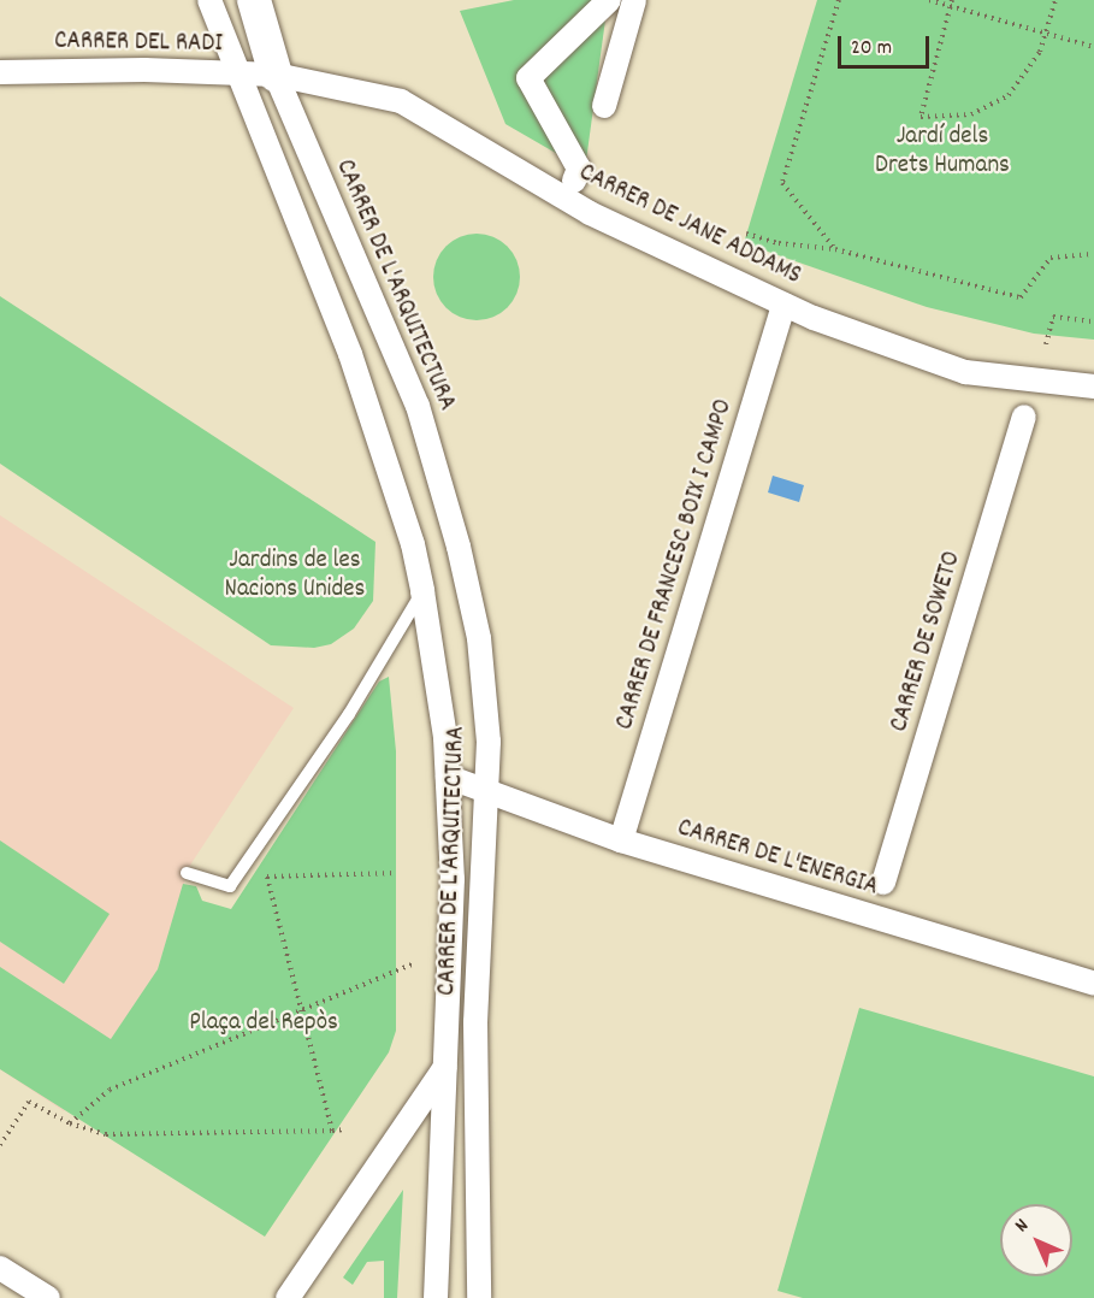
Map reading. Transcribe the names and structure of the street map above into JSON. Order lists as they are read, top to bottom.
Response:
{
  "streets": {
    "street": [
      "CARRER DEL RADI",
      "CARRER DE JANE ADDAMS",
      "CARRER DE L'ARQUITECTURA",
      "CARRER DE FRANCESC BOIX I CAMPO",
      "CARRER DE SOWETO",
      "CARRER DE L'ENERGIA"
    ]
  },
  "crossings": [
    ["CARRER DEL RADI", "CARRER DE JANE ADDAMS"],
    ["CARRER DEL RADI", "CARRER DE L'ARQUITECTURA"],
    ["CARRER DE JANE ADDAMS", "CARRER DE L'ARQUITECTURA"],
    ["CARRER DE JANE ADDAMS", "CARRER DE FRANCESC BOIX I CAMPO"],
    ["CARRER DE L'ARQUITECTURA", "CARRER DE L'ENERGIA"],
    ["CARRER DE FRANCESC BOIX I CAMPO", "CARRER DE L'ENERGIA"]
  ],
  "parks": ["Jardí dels Drets Humans", "Jardins de les Nacions Unides", "Plaça del Repòs"],
  "scale_bar": "20 m",
  "north": "top left"
}
